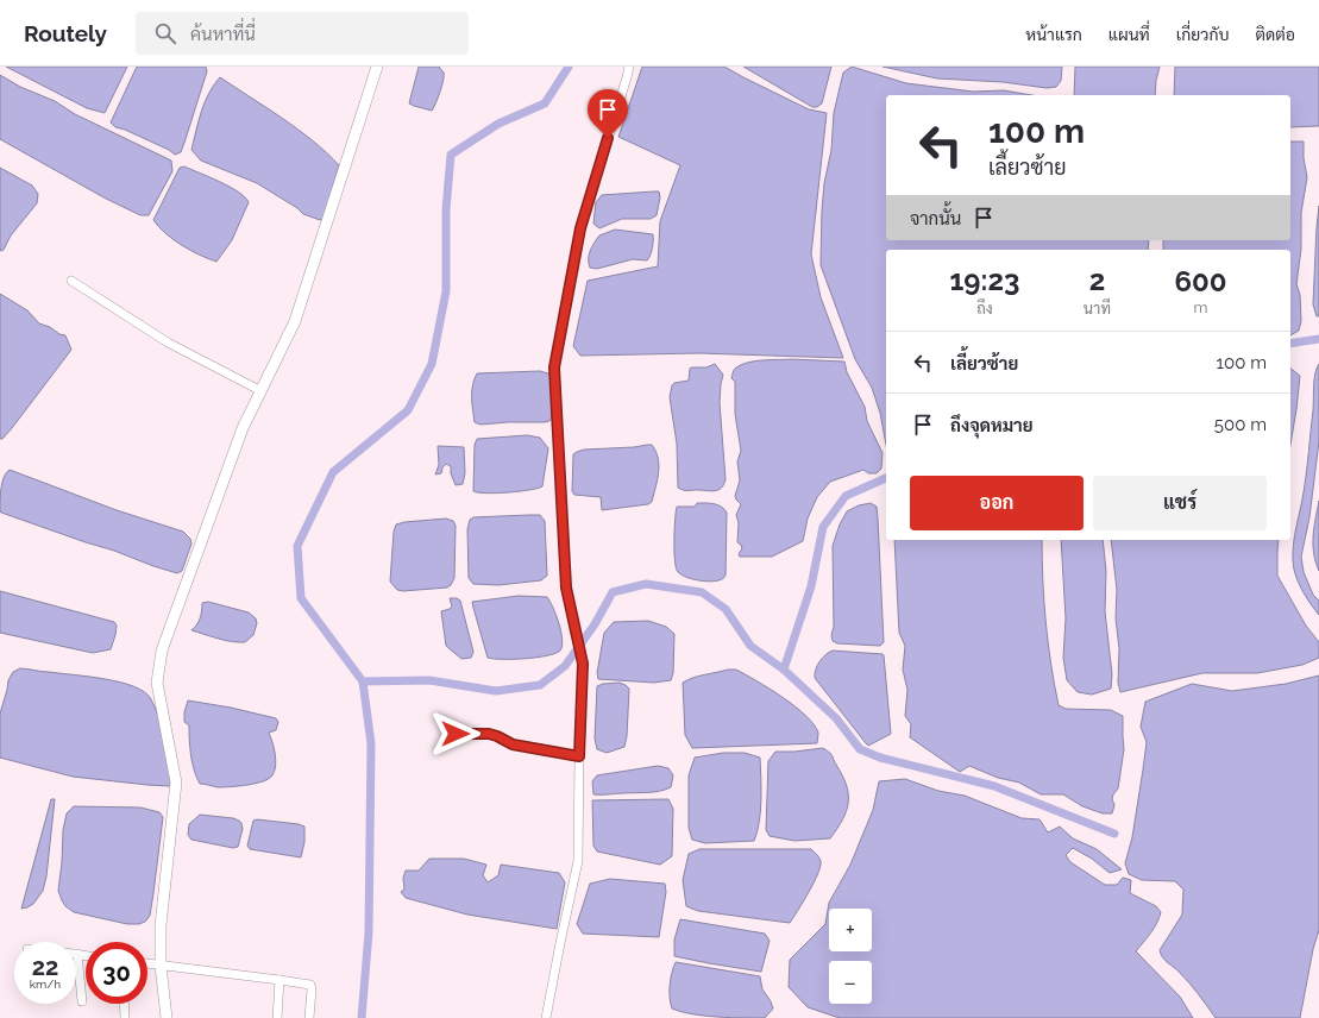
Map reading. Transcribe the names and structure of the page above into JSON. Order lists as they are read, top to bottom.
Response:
{
  "page": {
    "header": "Routely",
    "search": "ค้นหาที่นี่",
    "nav": [
      "หน้าแรก",
      "แผนที่",
      "เกี่ยวกับ",
      "ติดต่อ"
    ],
    "turn": ["100 m", "เลี้ยวซ้าย"],
    "then": "จากนั้น",
    "eta": [
      "19:23",
      "ถึง",
      "2",
      "นาที",
      "600",
      "m"
    ],
    "list": [
      {
        "name": "เลี้ยวซ้าย",
        "value": "100 m"
      },
      {
        "name": "ถึงจุดหมาย",
        "value": "500 m"
      }
    ],
    "buttons": ["ออก", "แชร์"],
    "map_buttons": ["+", "−"],
    "speed": "22 km/h",
    "limit": "30"
  }
}
